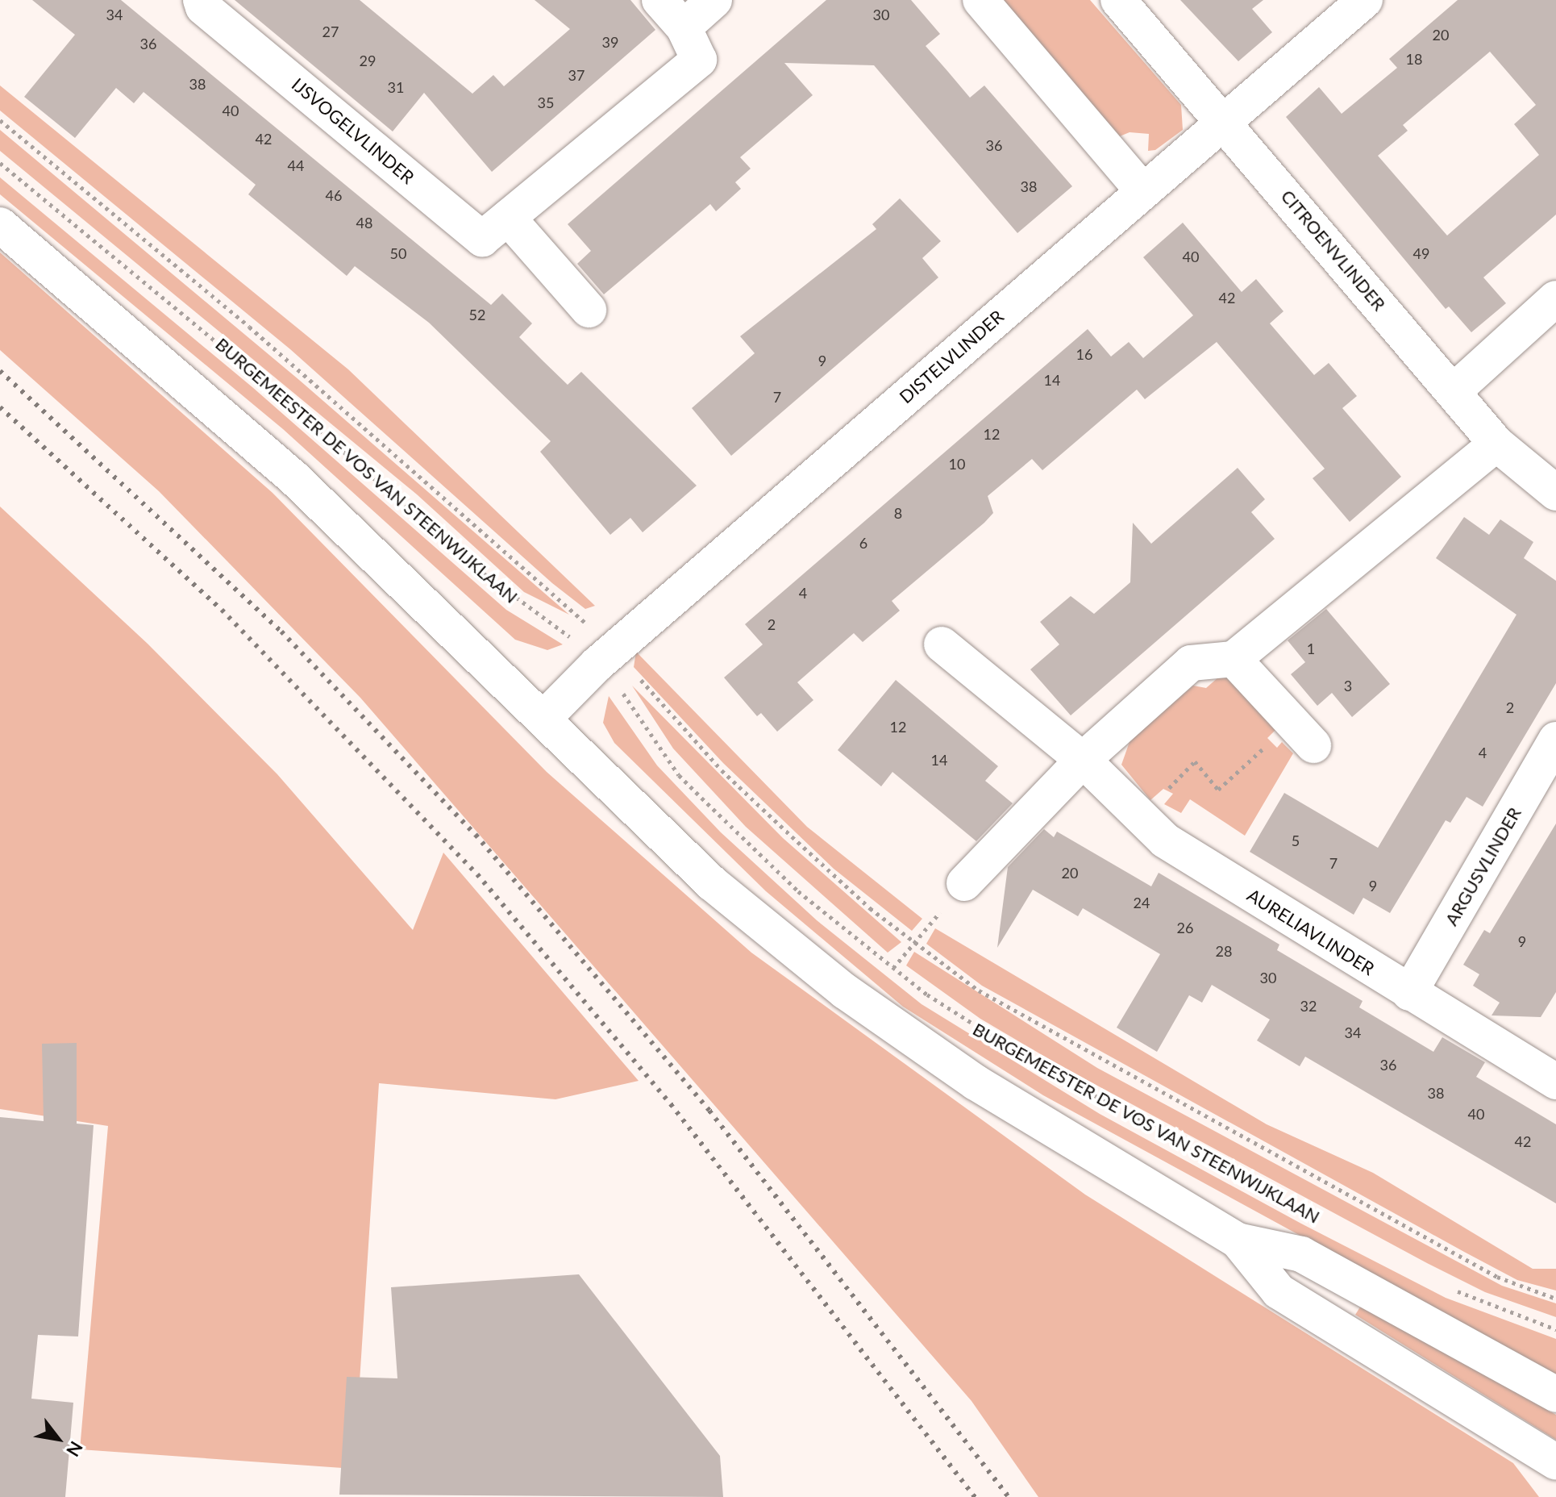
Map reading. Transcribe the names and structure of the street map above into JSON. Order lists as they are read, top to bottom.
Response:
{
  "streets": {
    "street": [
      "IJSVOGELVLINDER",
      "CITROENVLINDER",
      "DISTELVLINDER",
      "ARGUSVLINDER",
      "AURELIAVLINDER"
    ],
    "path": ["BURGEMEESTER DE VOS VAN STEENWIJKLAAN"]
  },
  "crossings": [
    ["CITROENVLINDER", "DISTELVLINDER"],
    ["DISTELVLINDER", "BURGEMEESTER DE VOS VAN STEENWIJKLAAN"],
    ["ARGUSVLINDER", "AURELIAVLINDER"]
  ],
  "house_numbers": [
    "34",
    "30",
    "27",
    "20",
    "39",
    "36",
    "18",
    "29",
    "37",
    "38",
    "31",
    "35",
    "40",
    "42",
    "36",
    "44",
    "38",
    "46",
    "48",
    "50",
    "49",
    "40",
    "42",
    "52",
    "16",
    "9",
    "14",
    "7",
    "12",
    "10",
    "8",
    "6",
    "4",
    "2",
    "1",
    "3",
    "2",
    "12",
    "4",
    "14",
    "5",
    "7",
    "20",
    "9",
    "24",
    "26",
    "9",
    "28",
    "30",
    "32",
    "34",
    "36",
    "38",
    "40",
    "42"
  ],
  "north": "bottom right"
}
